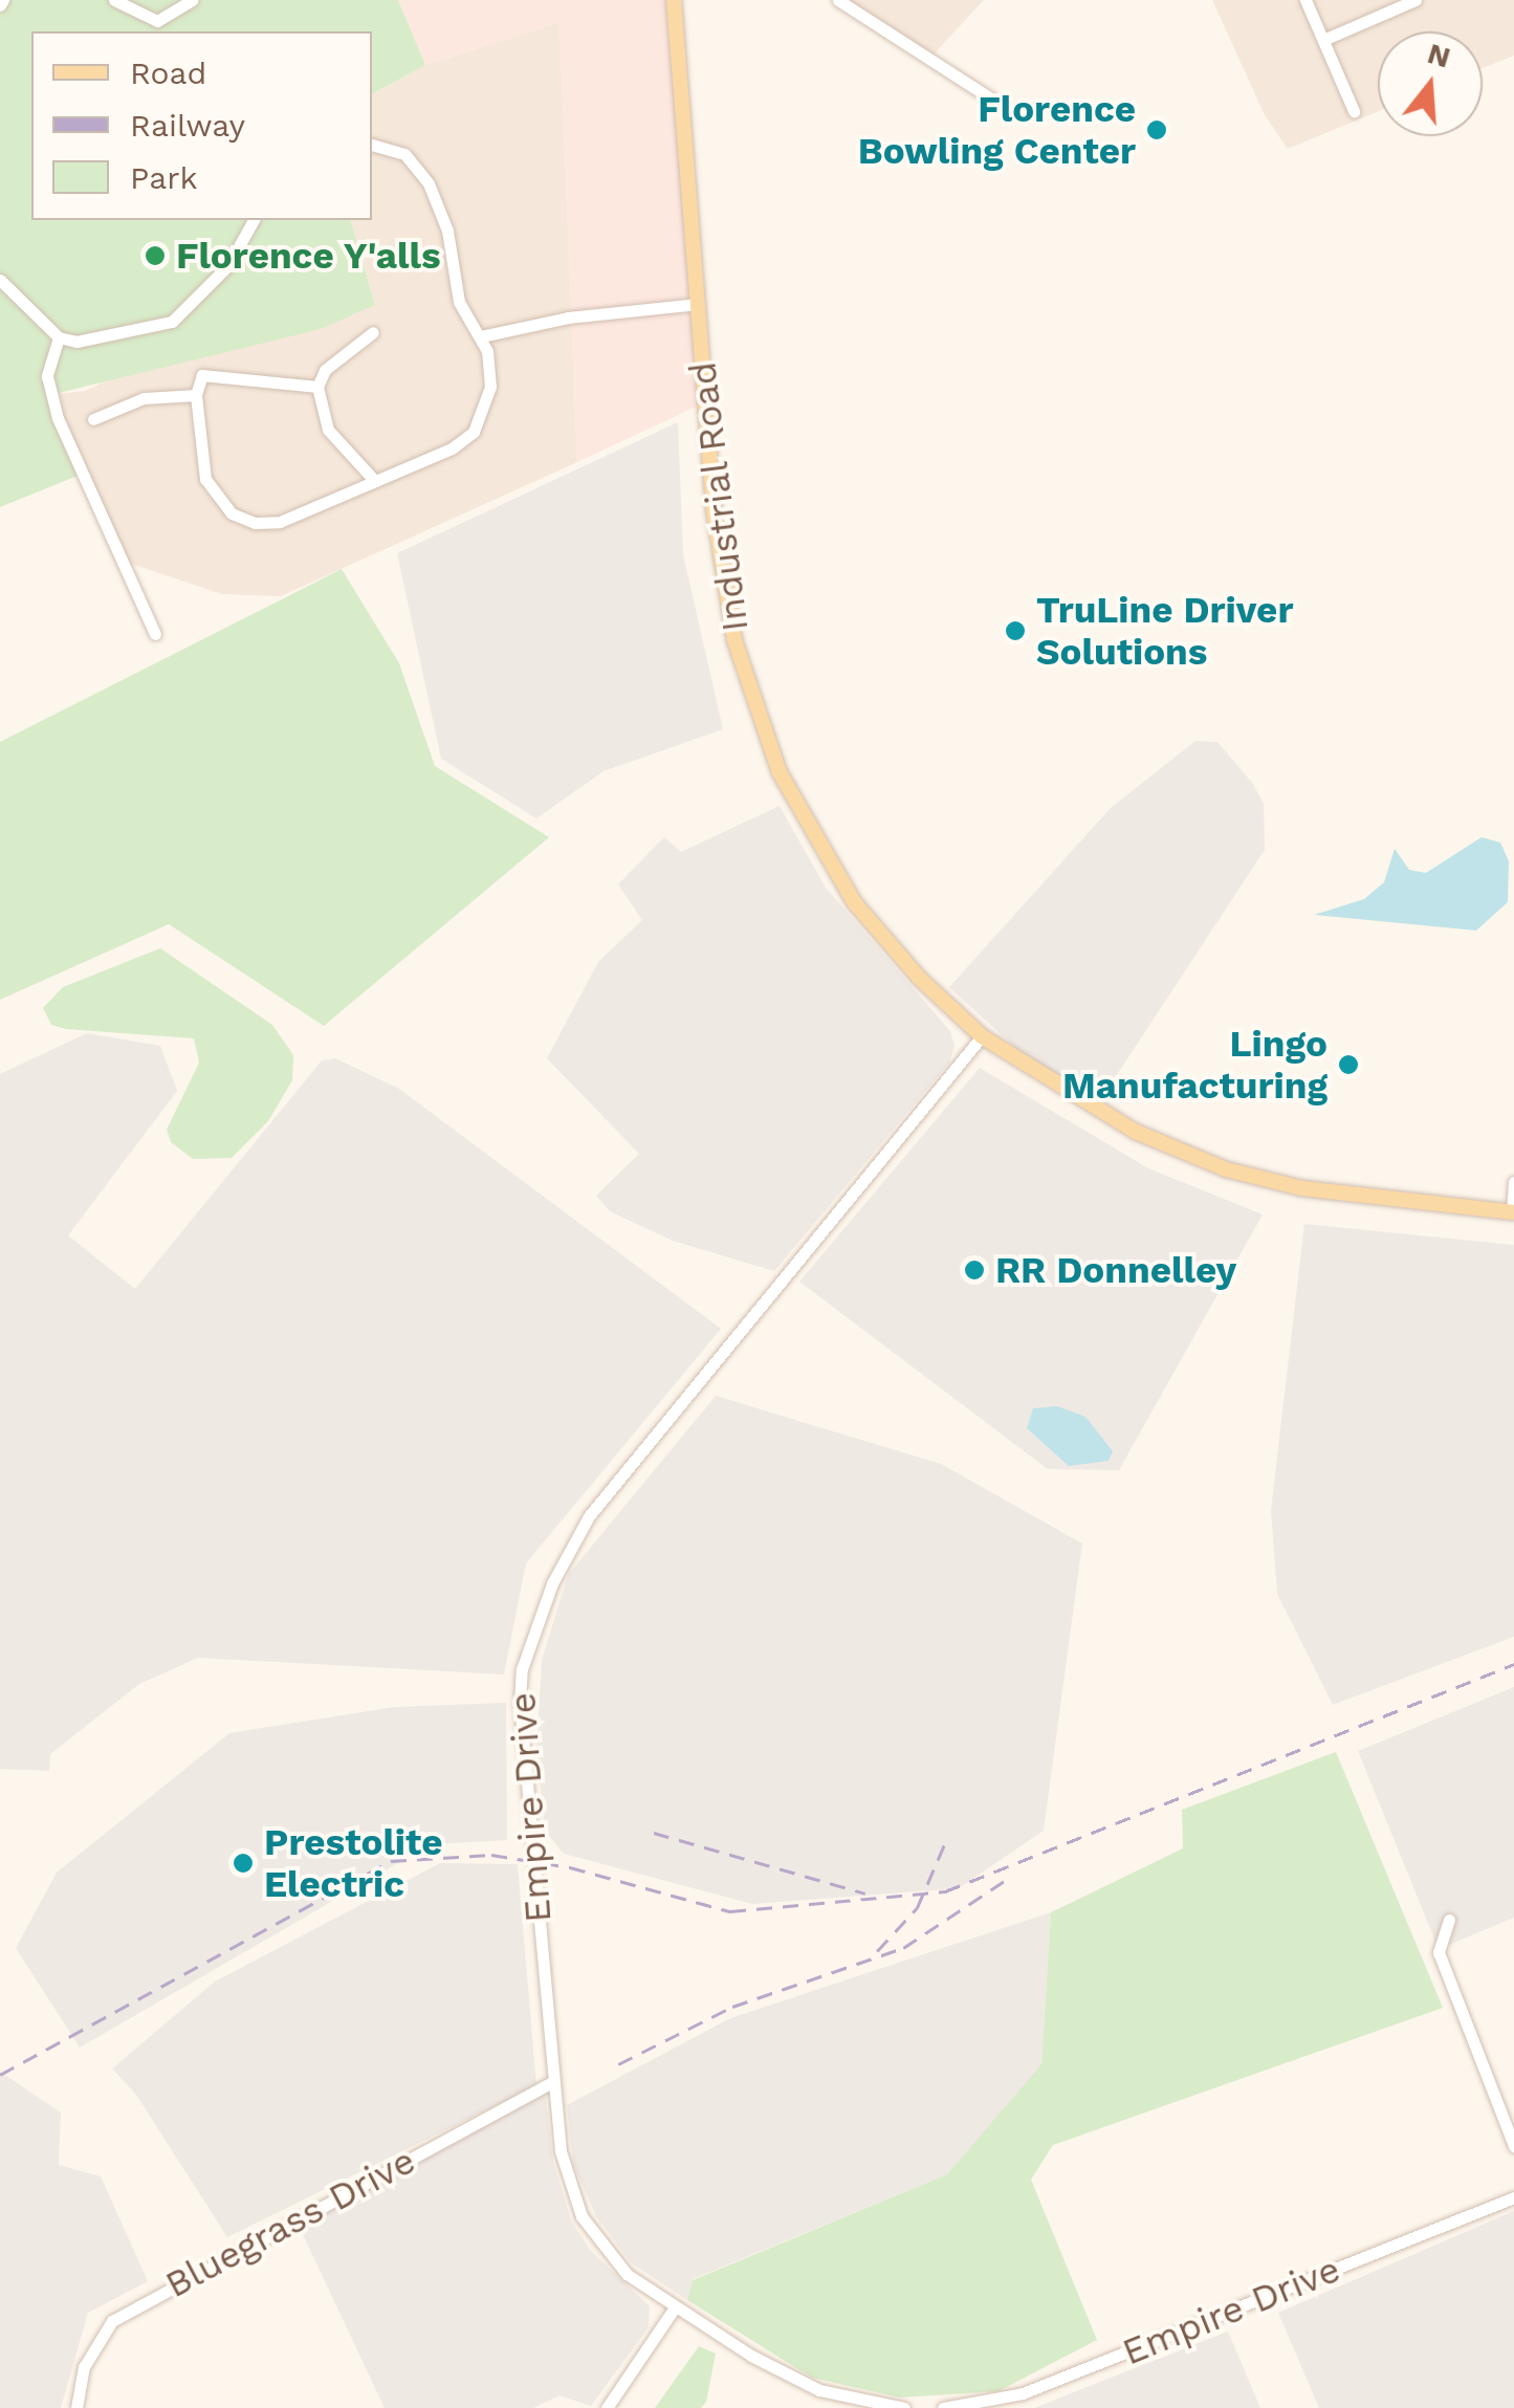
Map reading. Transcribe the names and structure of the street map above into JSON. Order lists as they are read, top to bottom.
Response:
{
  "streets": {
    "main road": ["Industrial Road"],
    "street": ["Empire Drive", "Bluegrass Drive"]
  },
  "crossings": [
    ["Industrial Road", "Empire Drive"],
    ["Empire Drive", "Bluegrass Drive"]
  ],
  "places": [
    "Florence Bowling Center",
    "Florence Y'alls",
    "TruLine Driver Solutions",
    "Lingo Manufacturing",
    "RR Donnelley",
    "Prestolite Electric"
  ],
  "legend": ["Road", "Railway", "Park"],
  "north": "top"
}
